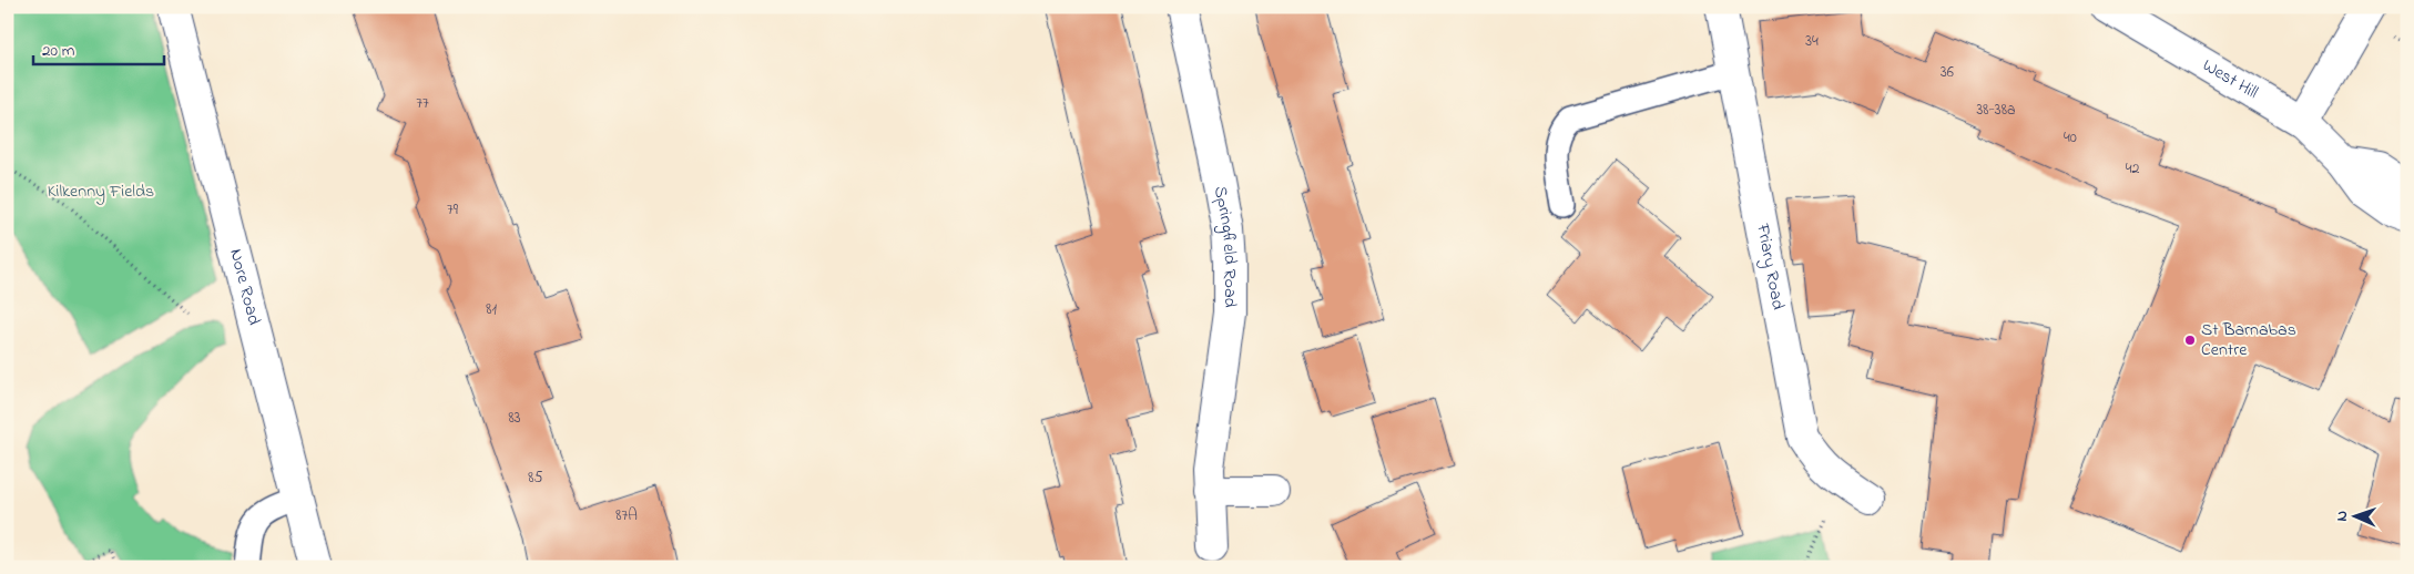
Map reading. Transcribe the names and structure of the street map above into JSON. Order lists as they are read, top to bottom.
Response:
{
  "streets": {
    "street": [
      "West Hill",
      "Springfield Road",
      "Friary Road",
      "Nore Road"
    ]
  },
  "parks": ["Kilkenny Fields"],
  "places": ["St Barnabas Centre"],
  "house_numbers": [
    "34",
    "36",
    "77",
    "38-38a",
    "40",
    "42",
    "79",
    "81",
    "83",
    "85",
    "87A"
  ],
  "scale_bar": "20 m",
  "north": "left"
}
